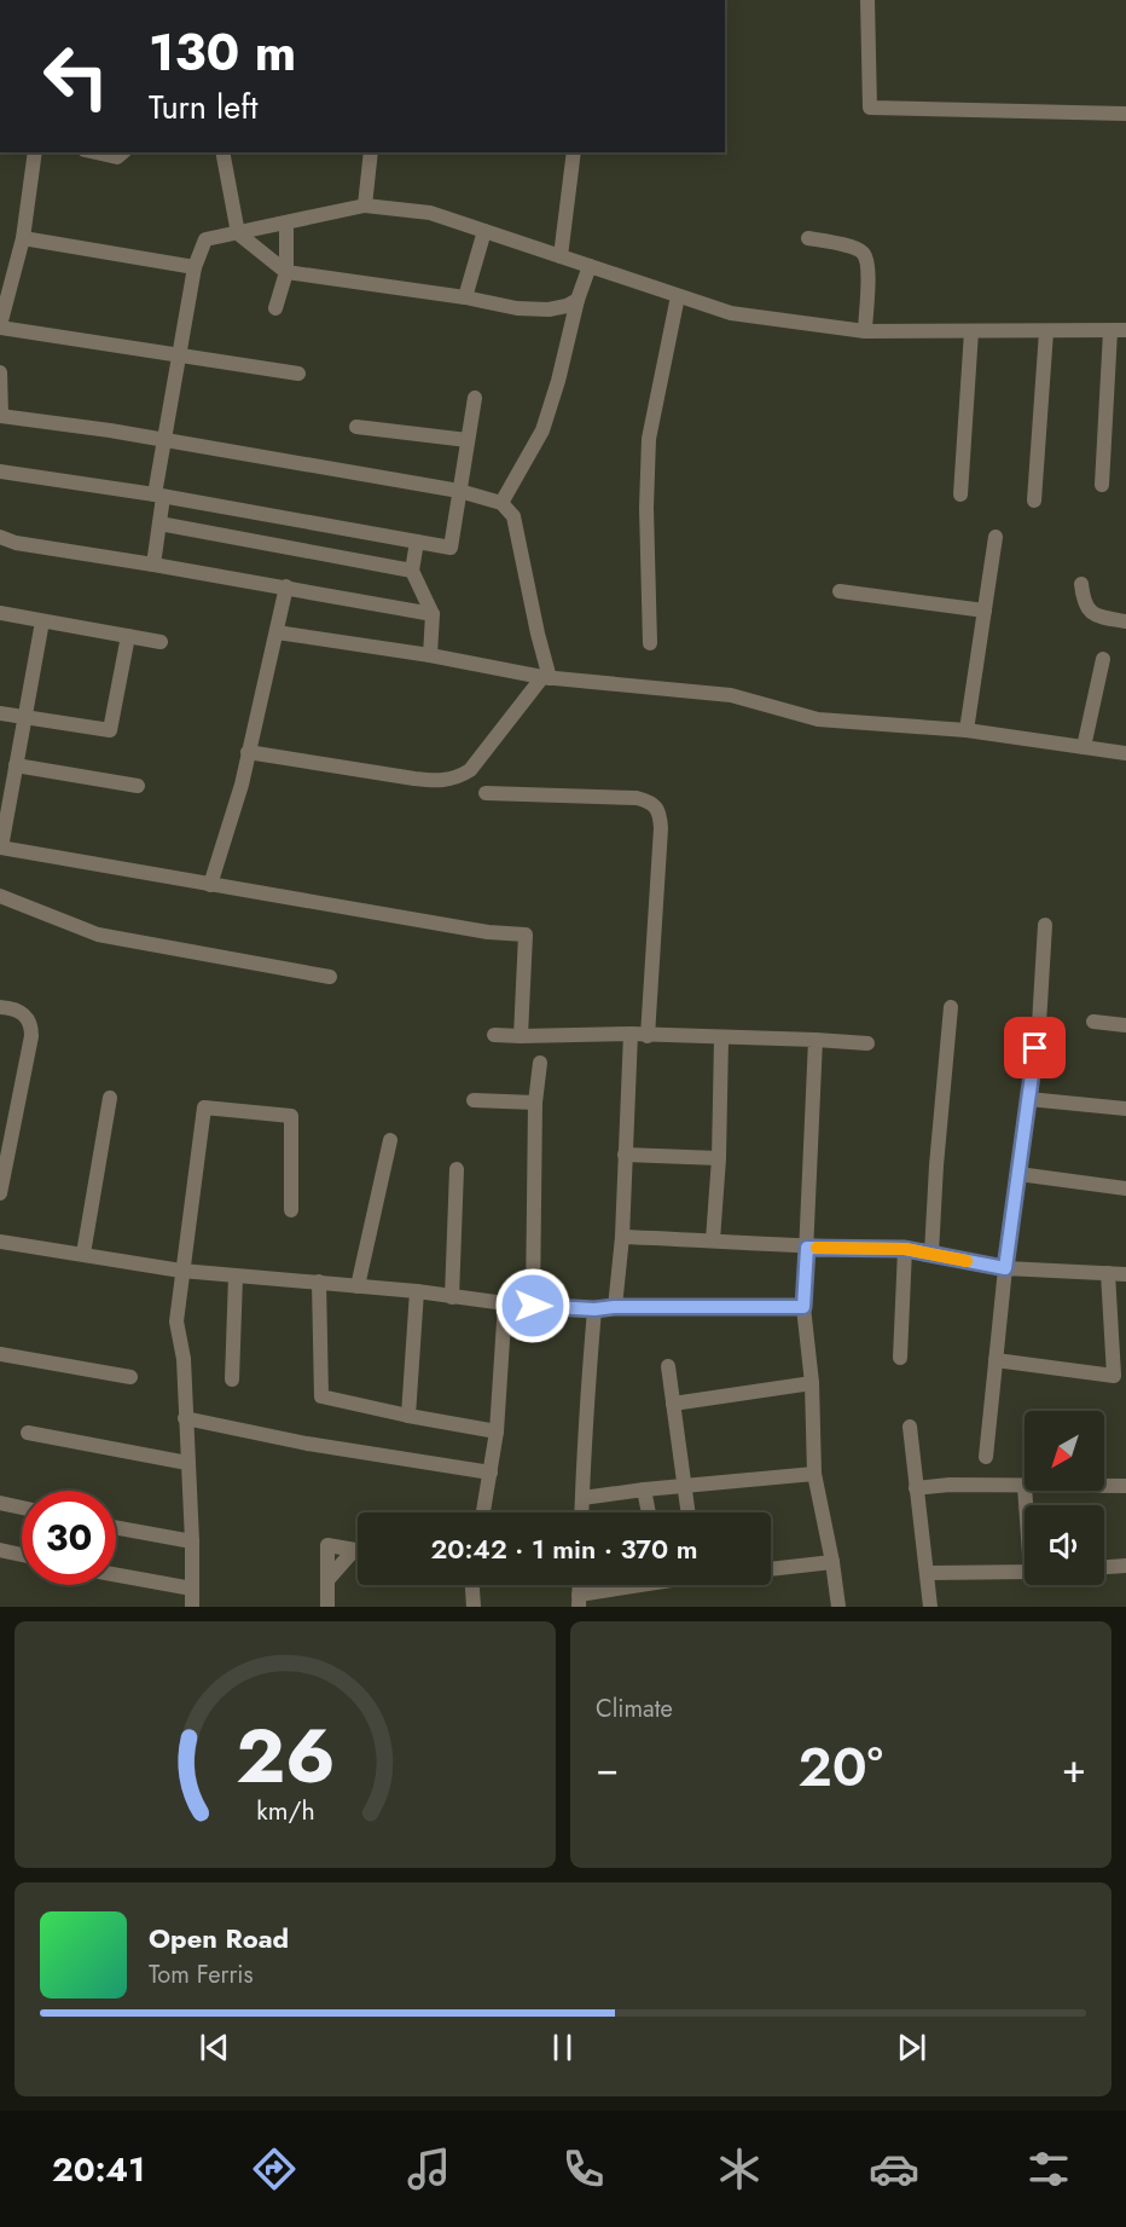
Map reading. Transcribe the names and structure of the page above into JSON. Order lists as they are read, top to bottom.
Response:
{
  "north": "bottom left",
  "page": {
    "turn": ["130 m", "Turn left"],
    "limit": "30",
    "trip": "20:42 · 1 min · 370 m",
    "tile": "Climate",
    "heat": ["−", "20°", "+"],
    "song": ["Open Road", "Tom Ferris"],
    "tabs": "20:41",
    "gauge": ["26", "km/h"]
  }
}
